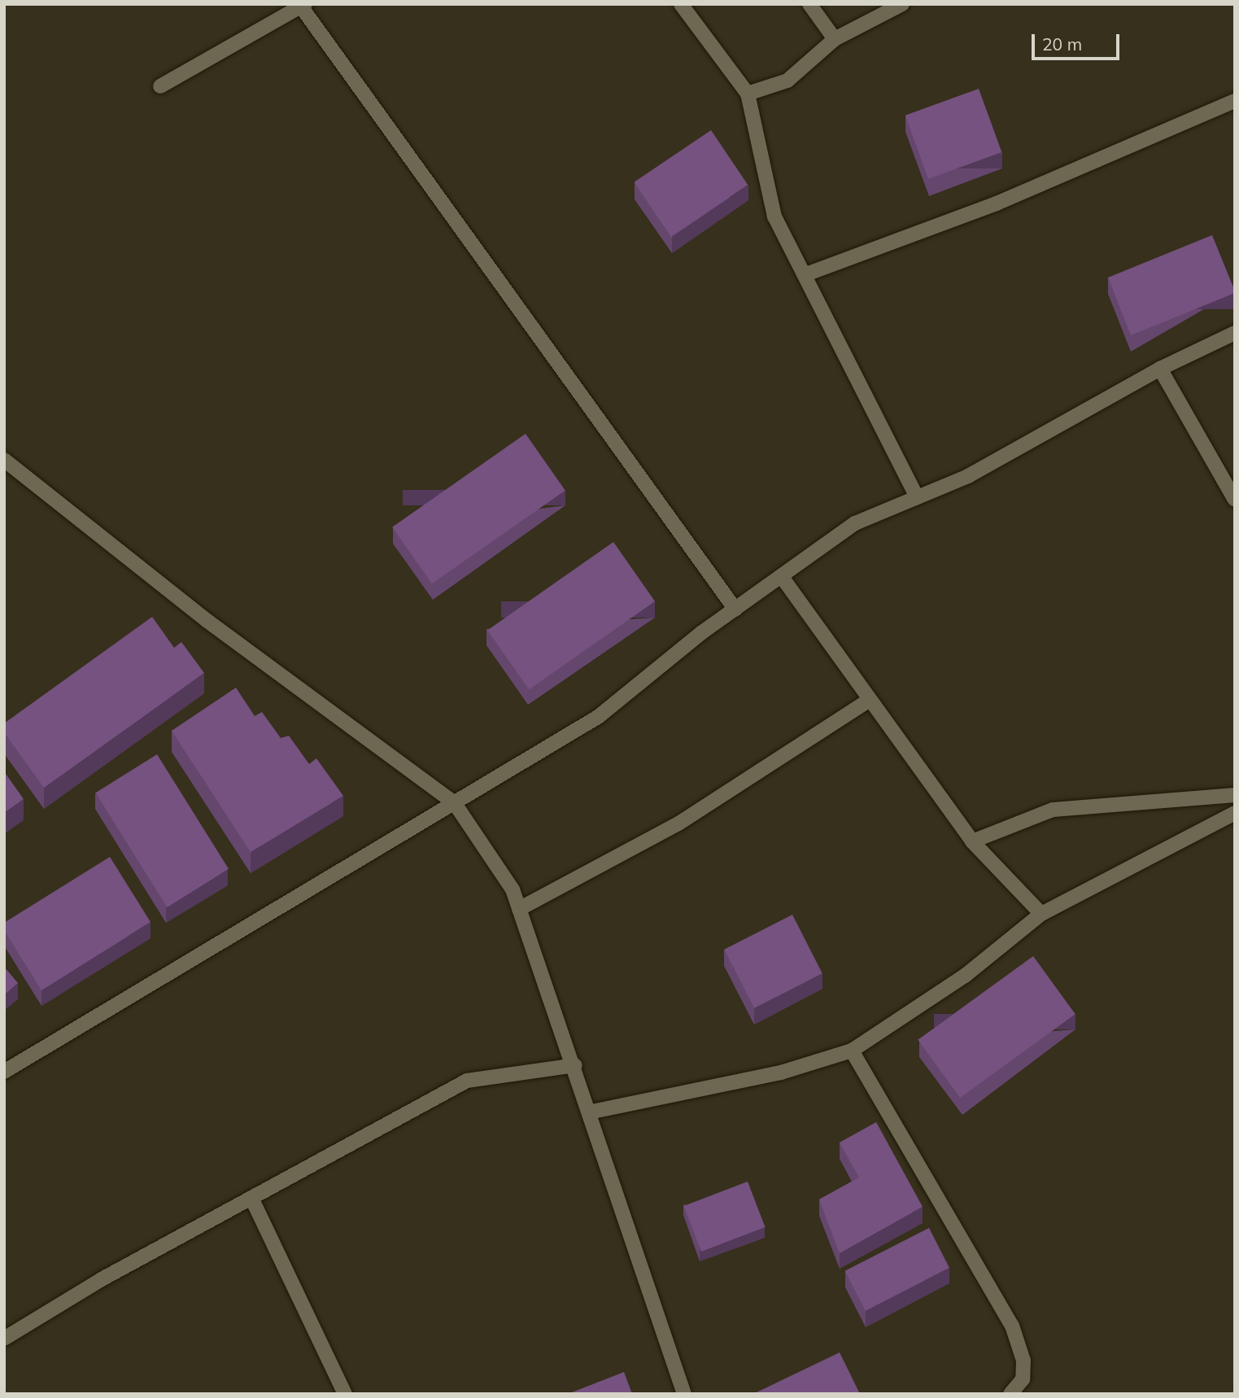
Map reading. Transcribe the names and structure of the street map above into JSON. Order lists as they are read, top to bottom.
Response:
{
  "scale_bar": "20 m"
}
